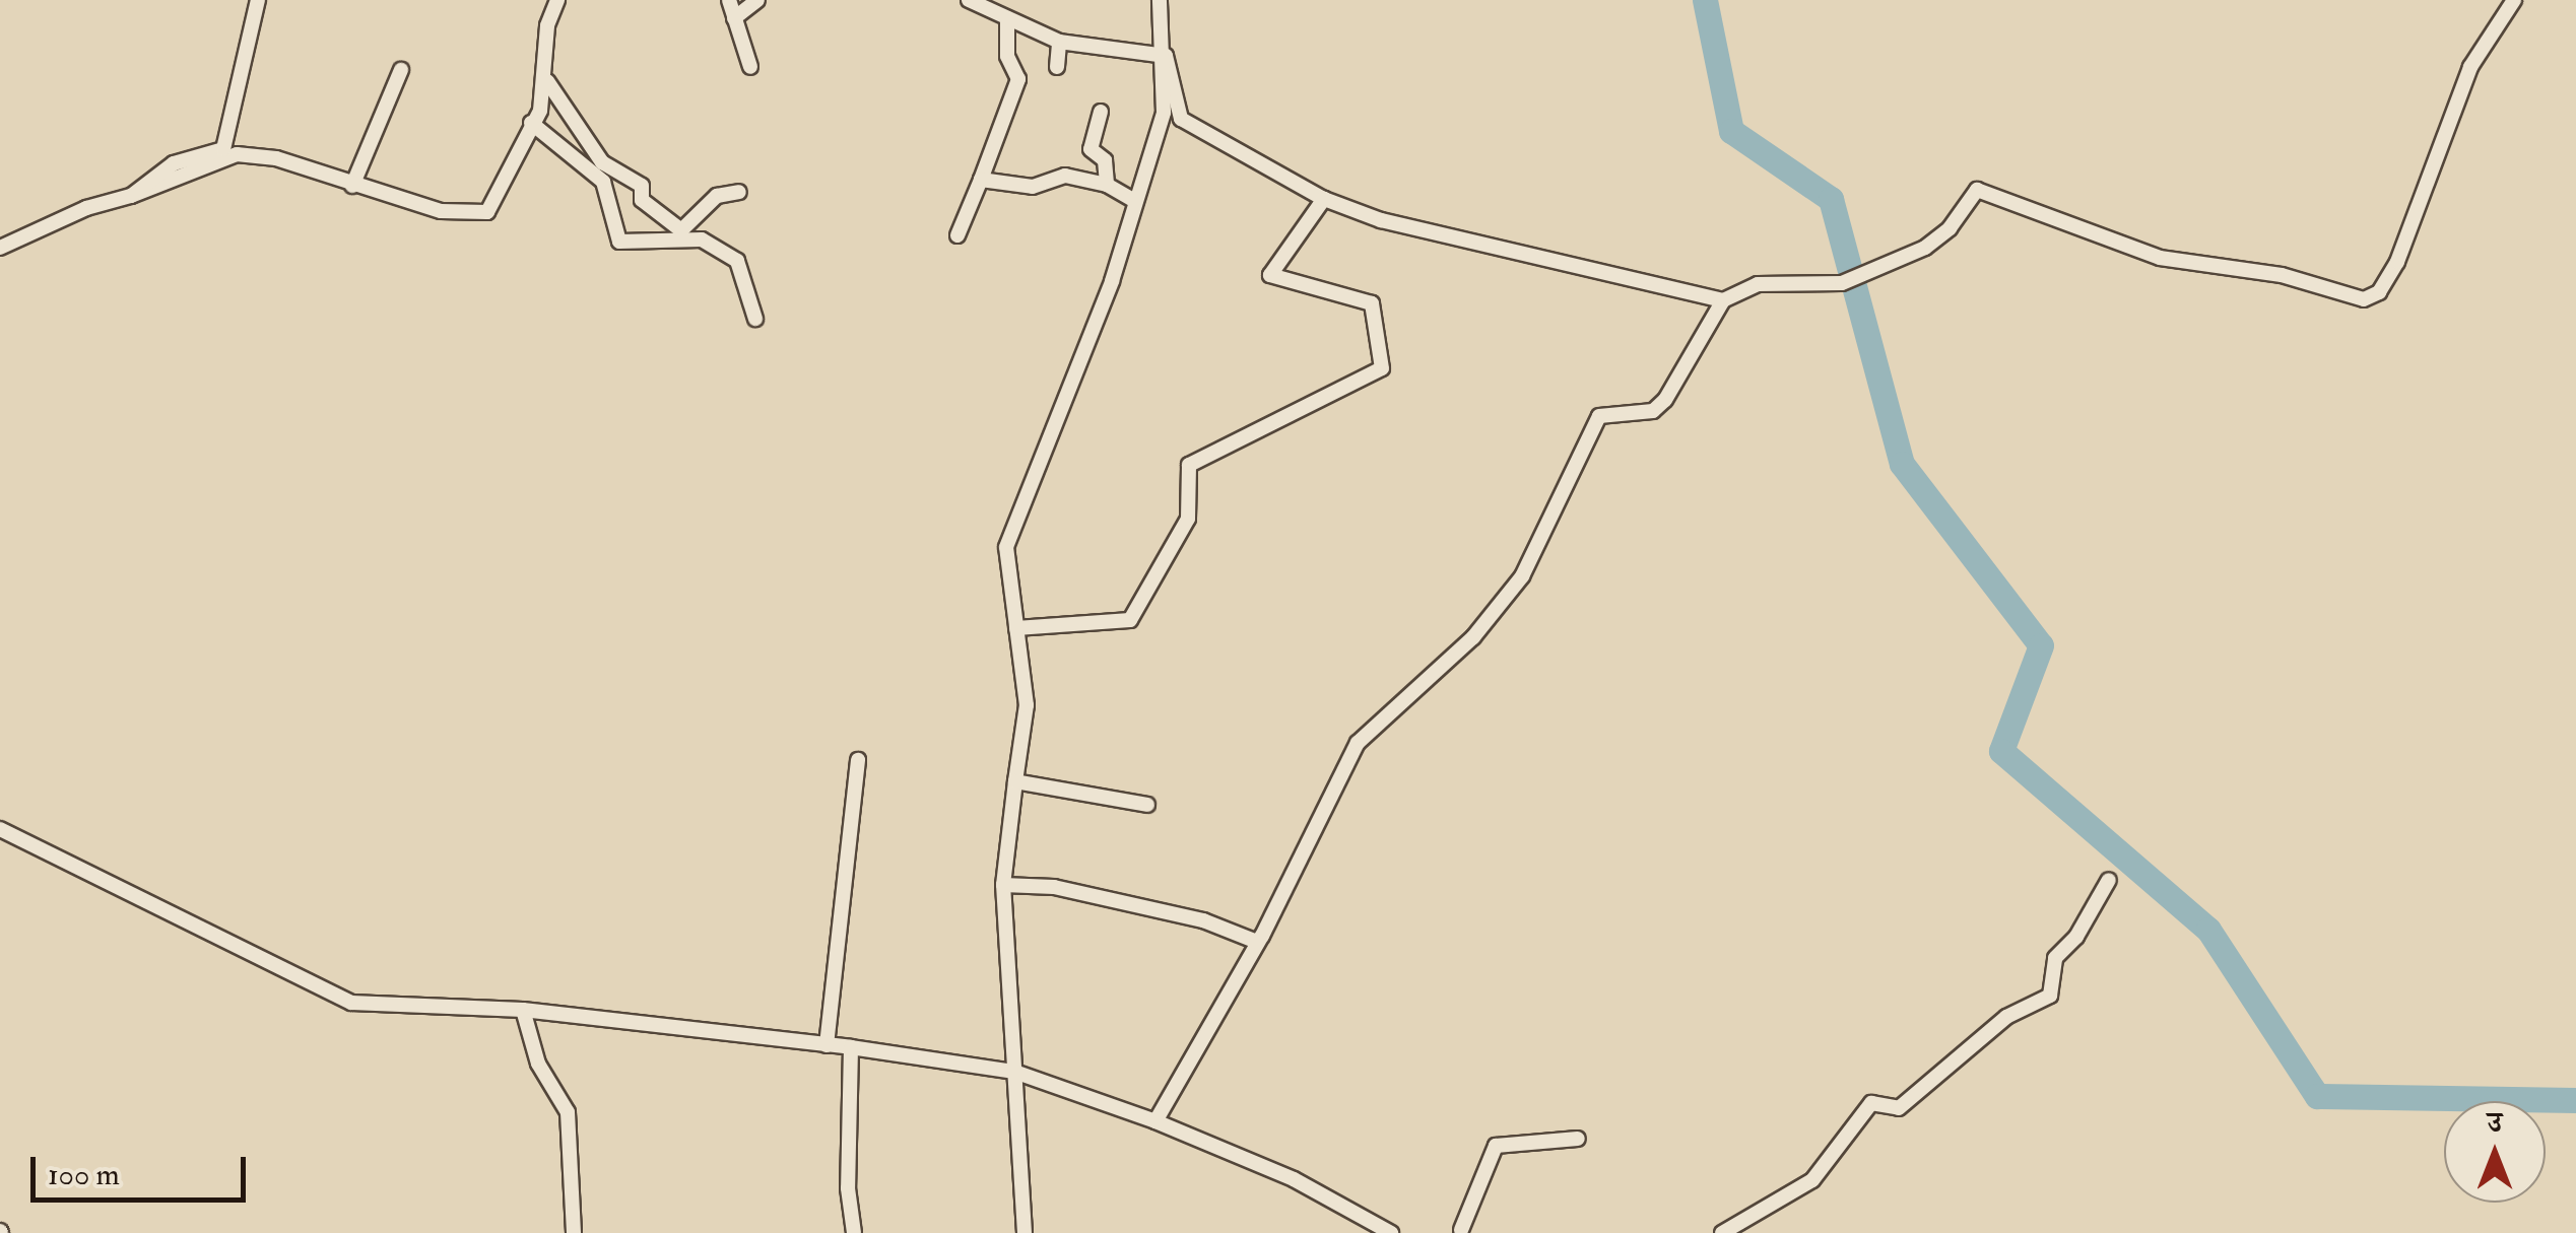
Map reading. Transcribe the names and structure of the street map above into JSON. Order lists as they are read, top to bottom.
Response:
{
  "scale_bar": "100 m",
  "north": "top"
}
